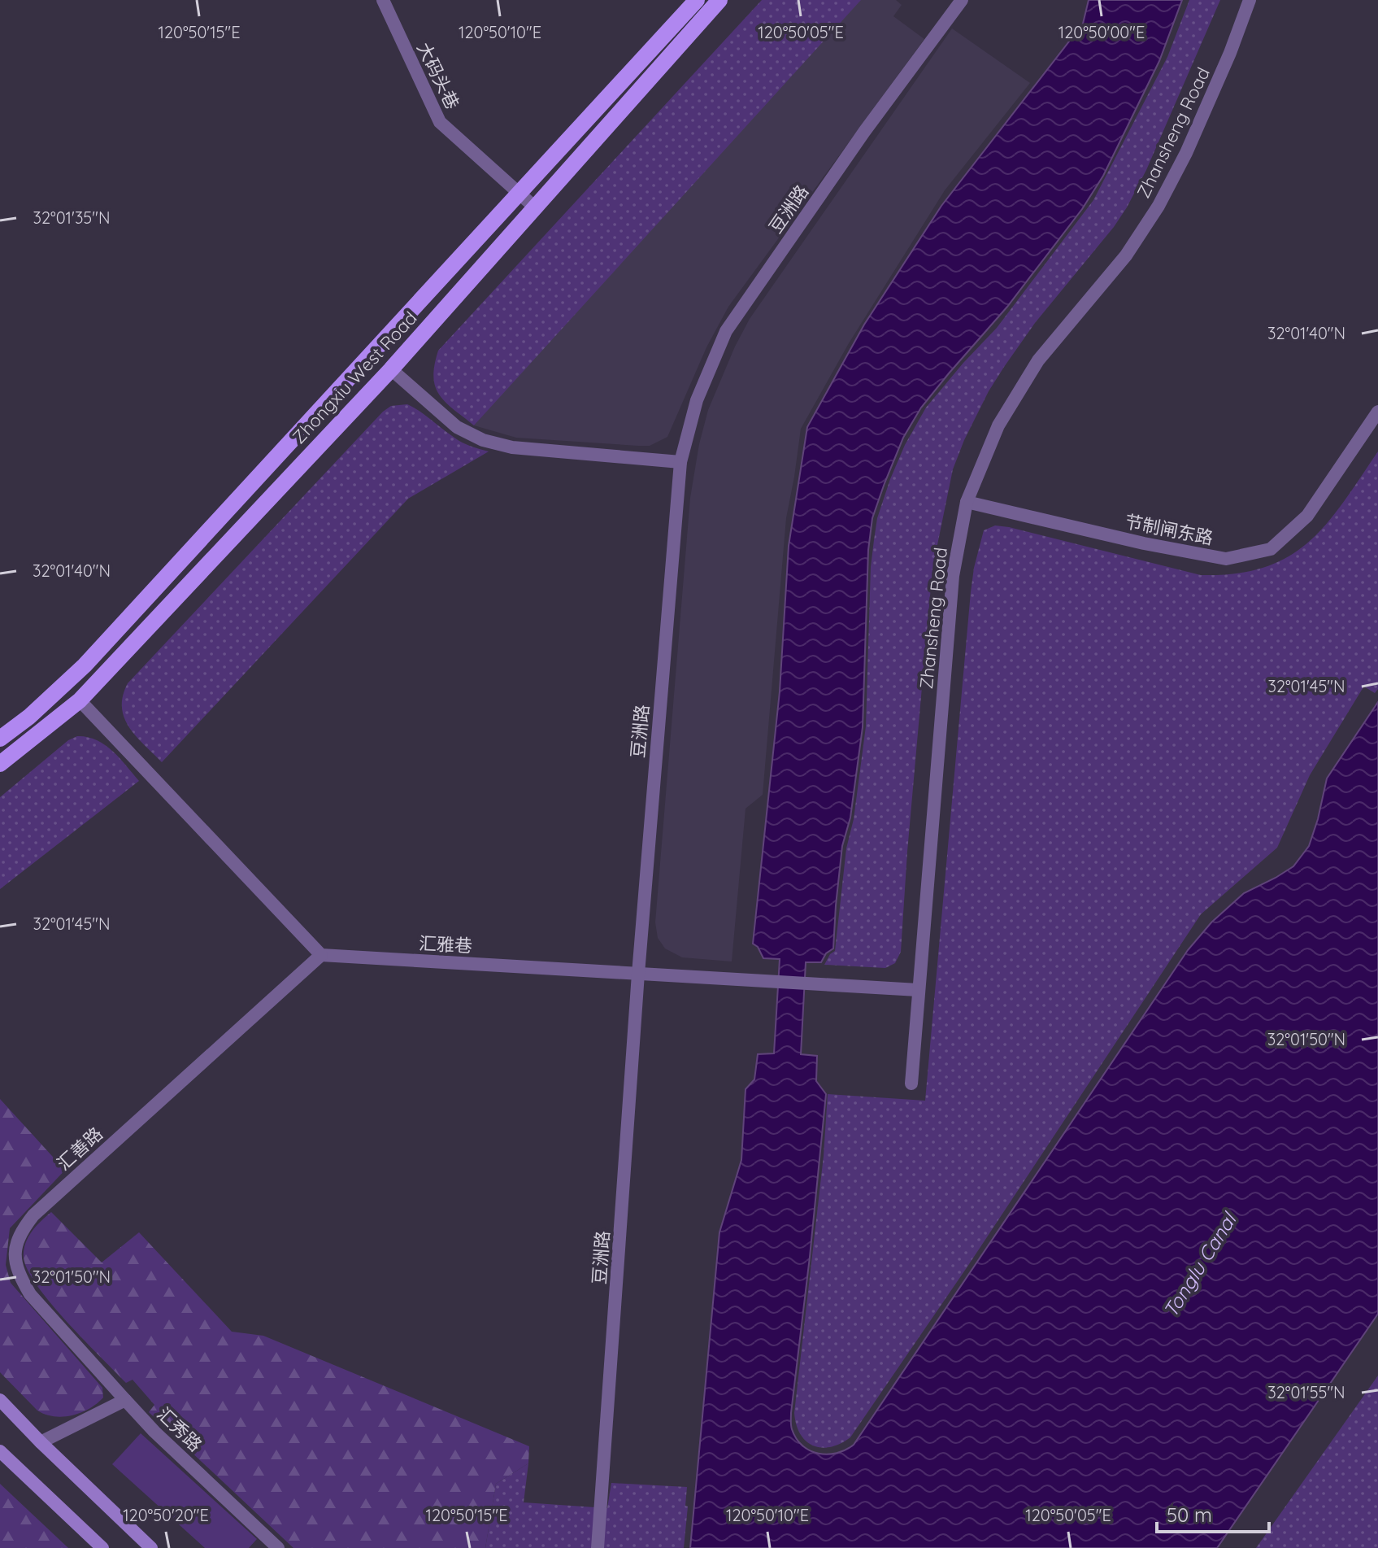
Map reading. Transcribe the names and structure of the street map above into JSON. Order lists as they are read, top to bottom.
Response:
{
  "streets": {
    "main road": ["Zhongxiu West Road"],
    "street": [
      "大码头巷",
      "Zhansheng Road",
      "豆洲路",
      "节制闸东路",
      "汇雅巷",
      "汇善路",
      "汇秀路"
    ]
  },
  "crossings": [
    ["大码头巷", "Zhongxiu West Road"],
    ["Zhansheng Road", "节制闸东路"],
    ["Zhansheng Road", "汇雅巷"],
    ["豆洲路", "汇雅巷"],
    ["汇雅巷", "汇善路"],
    ["汇善路", "汇秀路"]
  ],
  "water": ["Tonglu Canal"],
  "scale_bar": "50 m",
  "coordinates": [
    "120°50'15\"E",
    "120°50'10\"E",
    "120°50'05\"E",
    "120°50'00\"E",
    "32°01'35\"N",
    "32°01'40\"N",
    "32°01'45\"N",
    "32°01'50\"N",
    "32°01'55\"N",
    "120°50'20\"E"
  ]
}
